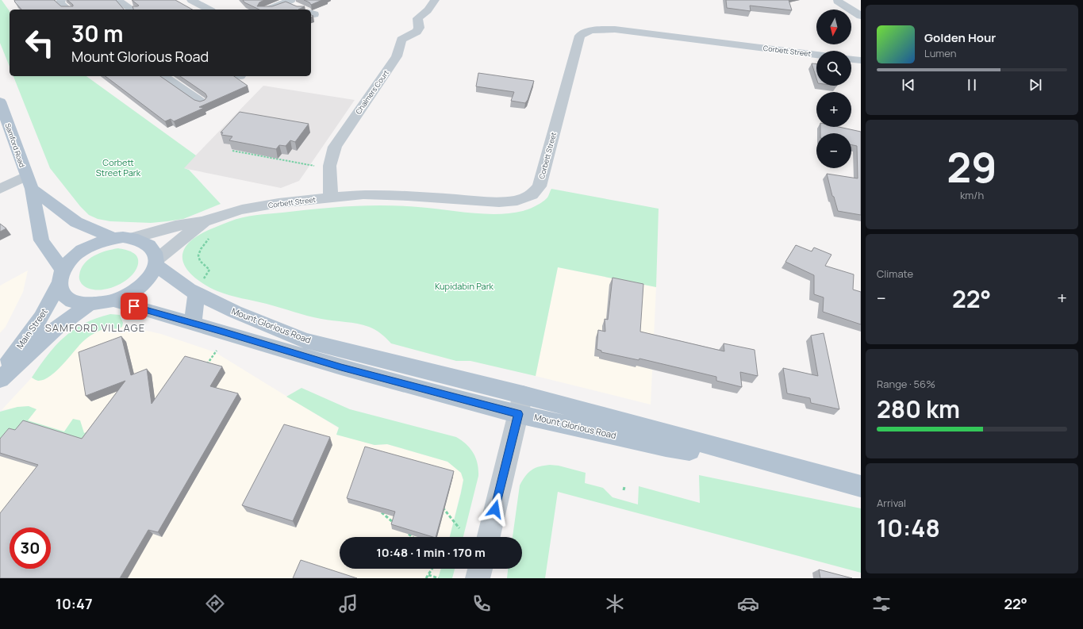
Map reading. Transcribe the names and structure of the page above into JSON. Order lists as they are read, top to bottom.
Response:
{
  "streets": {
    "main road": ["Samford Road", "Mount Glorious Road", "Main Street"],
    "street": ["Corbett Street", "Chalmers Court"]
  },
  "crossings": [
    ["Corbett Street", "Chalmers Court"],
    ["Corbett Street", "Samford Road"],
    ["Corbett Street", "Mount Glorious Road"],
    ["Corbett Street", "Main Street"],
    ["Samford Road", "Mount Glorious Road"],
    ["Samford Road", "Main Street"],
    ["Mount Glorious Road", "Main Street"]
  ],
  "districts": ["SAMFORD VILLAGE"],
  "parks": ["Corbett Street Park", "Kupidabin Park"],
  "north": "bottom",
  "page": {
    "map_buttons": ["+", "−"],
    "turn": ["30 m", "Mount Glorious Road"],
    "song": ["Golden Hour", "Lumen"],
    "tile": [
      ["29", "km/h"],
      "Climate",
      ["Range · 56%", "280 km"],
      ["Arrival", "10:48"]
    ],
    "heat": ["−", "22°", "+"],
    "limit": "30",
    "trip": "10:48 · 1 min · 170 m",
    "tabs": ["10:47", "22°"]
  }
}
